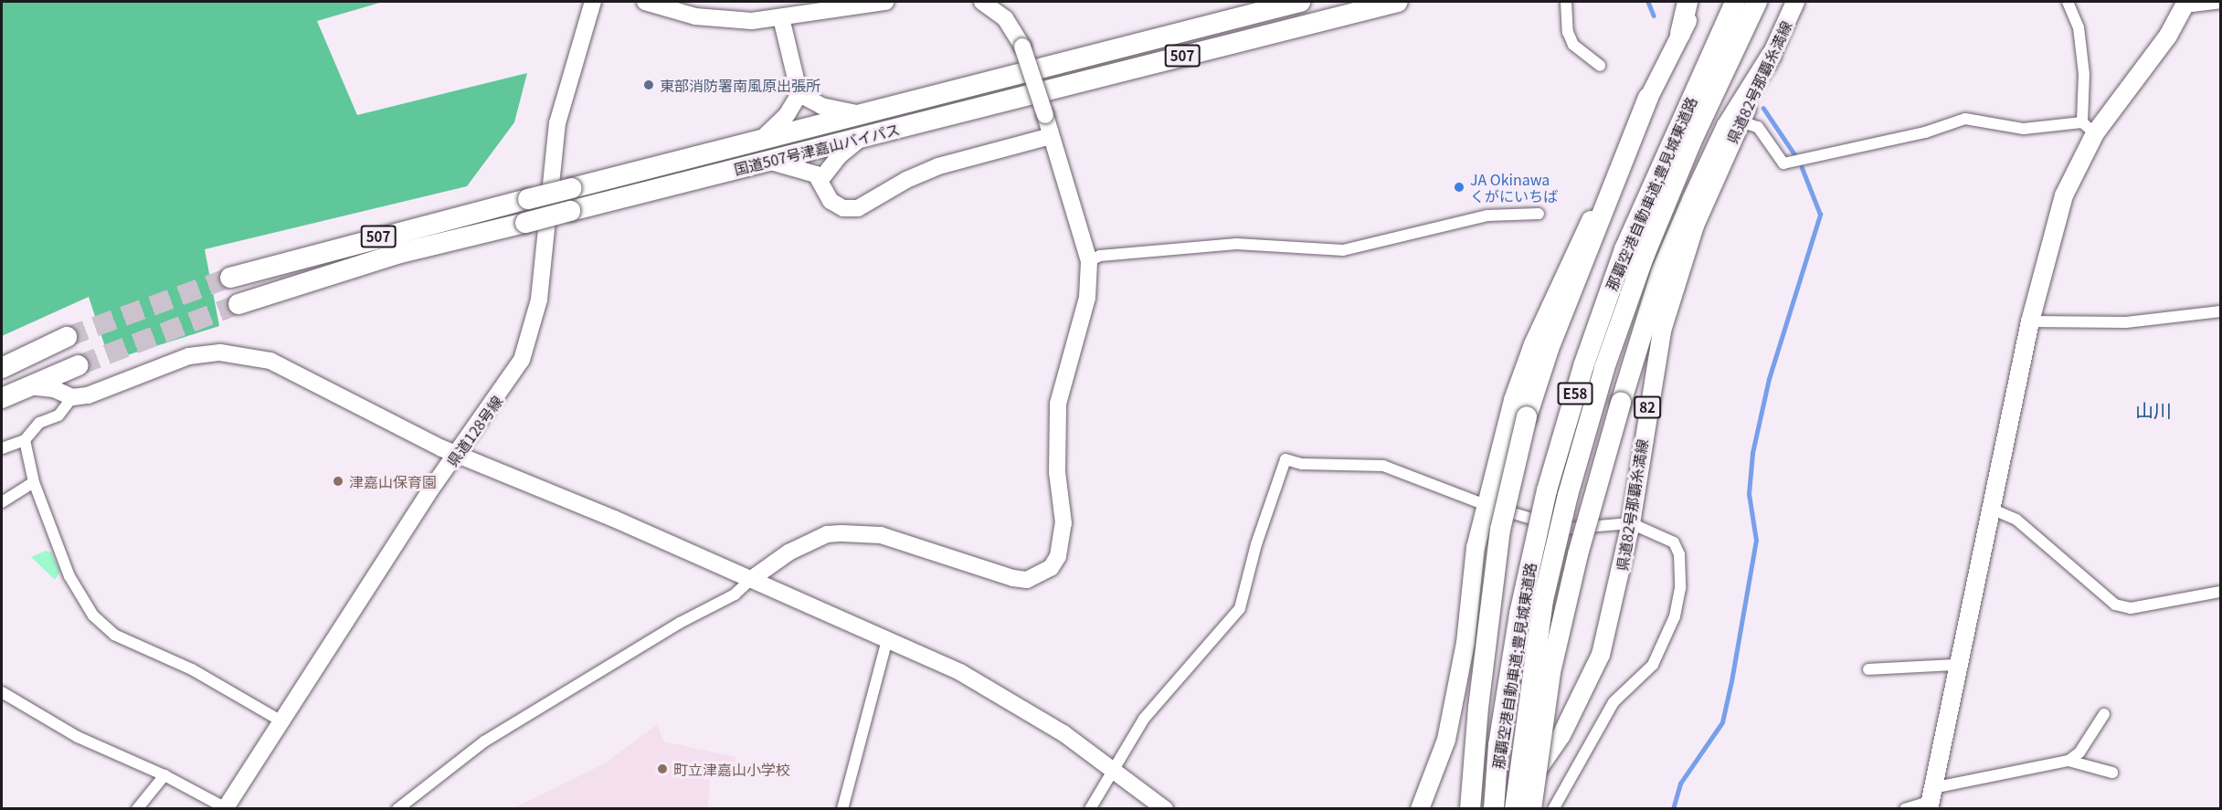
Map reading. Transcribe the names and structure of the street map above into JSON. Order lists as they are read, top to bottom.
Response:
{
  "streets": {
    "highway": [
      "507",
      "国道507号津嘉山バイパス",
      "那覇空港自動車道;豊見城東道路",
      "E58"
    ],
    "main road": ["県道82号那覇糸満線", "82"],
    "street": ["県道128号線"]
  },
  "districts": ["山川"],
  "places": [
    "東部消防署南風原出張所",
    "JA Okinawa くがにいちば",
    "津嘉山保育園",
    "町立津嘉山小学校"
  ]
}
